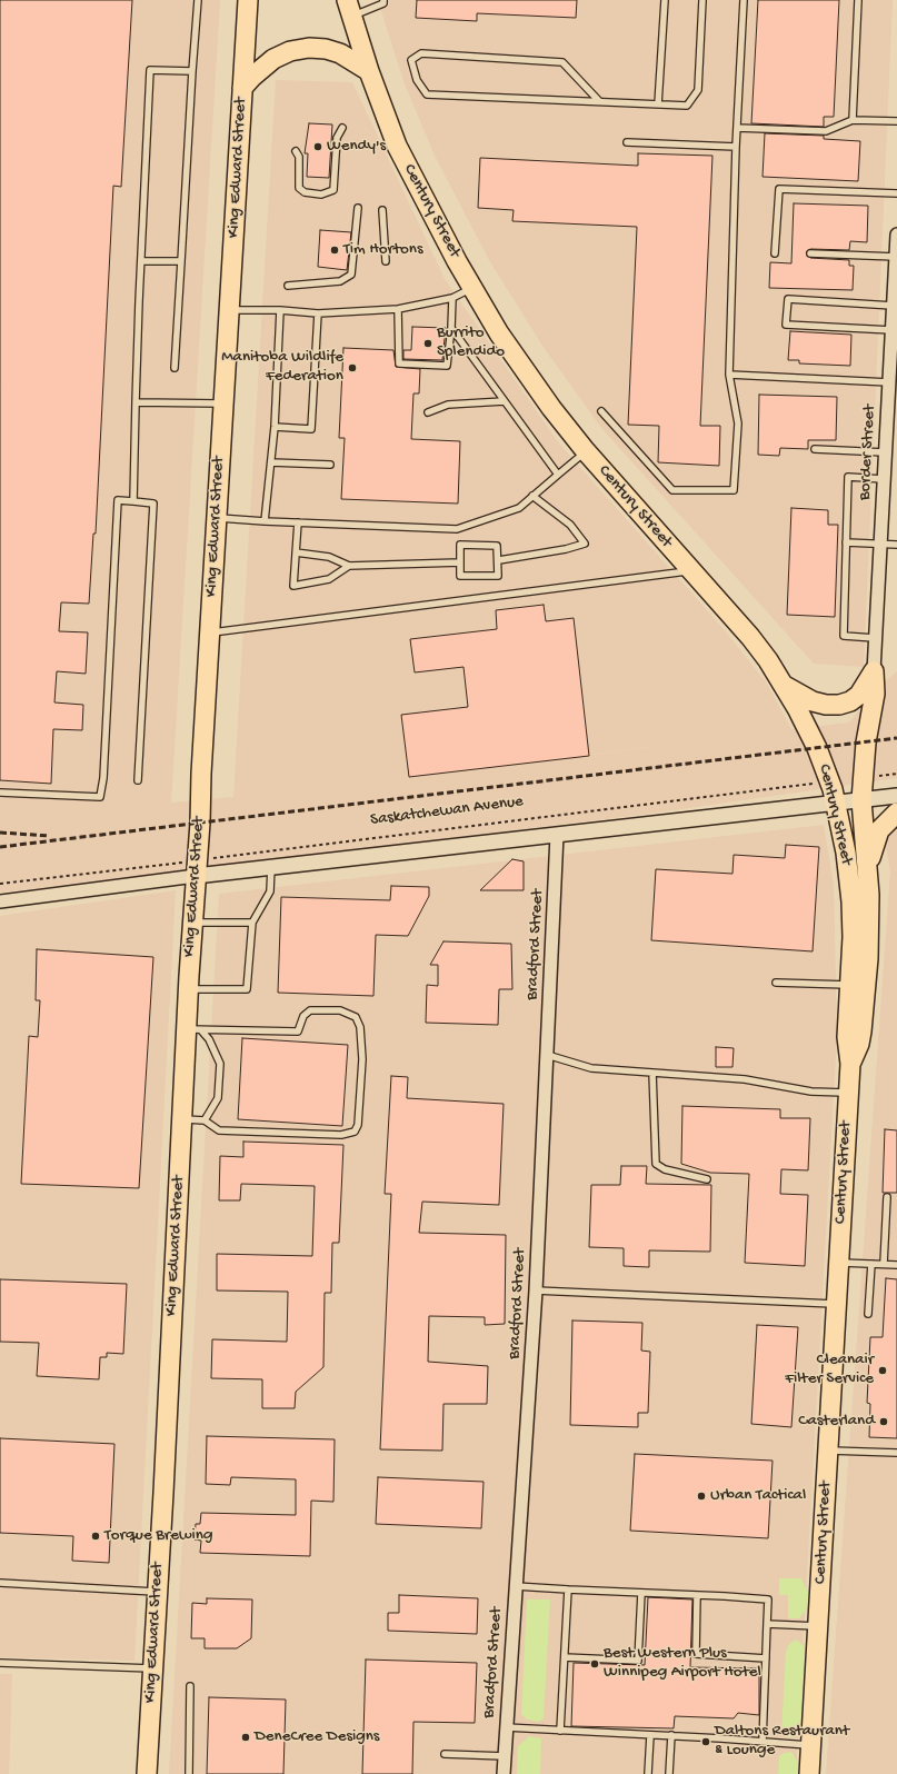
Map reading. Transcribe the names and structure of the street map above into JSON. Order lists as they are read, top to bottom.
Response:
{
  "streets": {
    "main road": ["King Edward Street", "Century Street"],
    "street": ["Border Street", "Bradford Street"],
    "path": ["Saskatchewan Avenue"]
  },
  "crossings": [
    ["King Edward Street", "Saskatchewan Avenue"],
    ["Century Street", "Saskatchewan Avenue"]
  ],
  "places": [
    "Wendy's",
    "Tim Hortons",
    "Burrito Splendido",
    "Manitoba Wildlife Federation",
    "Cleanair Filter Service",
    "Casterland",
    "Urban Tactical",
    "Torque Brewing",
    "Best Western Plus Winnipeg Airport Hotel",
    "DeneCree Designs",
    "Daltons Restaurant & Lounge"
  ]
}
